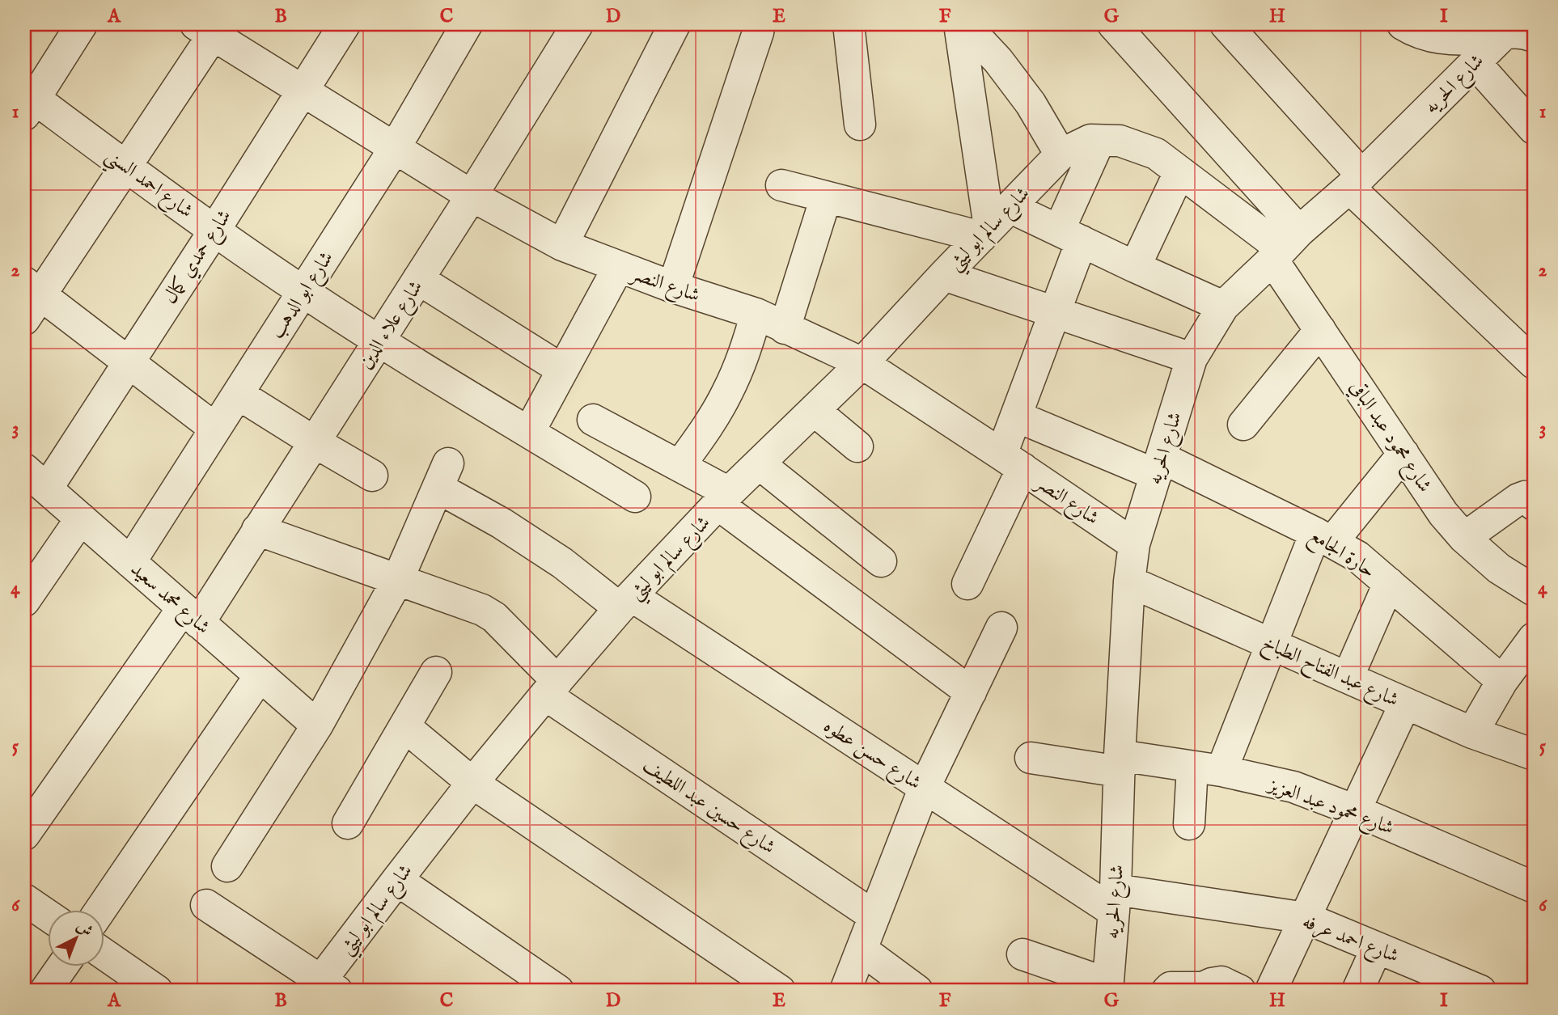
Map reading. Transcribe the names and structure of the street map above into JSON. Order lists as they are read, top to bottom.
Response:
{
  "streets": {
    "street": [
      "شارع الحريه",
      "شارع احمد السني",
      "شارع سالم ابو ليثي",
      "شارع حمدي كمال",
      "شارع النصر",
      "شارع ابو الدهب",
      "شارع علاء الدين",
      "شارع محمود عبد الباقي",
      "حارة الجامع",
      "شارع محمد سعيد",
      "شارع عبد الفتاح الطباخ",
      "شارع حسن عطوه",
      "شارع حسين عبد اللطيف",
      "شارع محمود عبد العزيز",
      "شارع احمد عرفه"
    ]
  },
  "crossings": [
    ["شارع الحريه", "شارع النصر"],
    ["شارع الحريه", "شارع محمود عبد الباقي"],
    ["شارع الحريه", "حارة الجامع"],
    ["شارع الحريه", "شارع عبد الفتاح الطباخ"],
    ["شارع الحريه", "شارع حسن عطوه"],
    ["شارع الحريه", "شارع محمود عبد العزيز"],
    ["شارع الحريه", "شارع احمد عرفه"],
    ["شارع احمد السني", "شارع حمدي كمال"],
    ["شارع احمد السني", "شارع ابو الدهب"],
    ["شارع احمد السني", "شارع علاء الدين"],
    ["شارع سالم ابو ليثي", "شارع النصر"],
    ["شارع سالم ابو ليثي", "شارع حسن عطوه"],
    ["شارع سالم ابو ليثي", "شارع حسين عبد اللطيف"],
    ["شارع حمدي كمال", "شارع النصر"],
    ["شارع حمدي كمال", "شارع محمد سعيد"],
    ["شارع النصر", "شارع ابو الدهب"],
    ["شارع النصر", "شارع علاء الدين"],
    ["شارع ابو الدهب", "شارع محمد سعيد"],
    ["شارع علاء الدين", "شارع محمد سعيد"],
    ["شارع علاء الدين", "شارع حسين عبد اللطيف"],
    ["شارع حسن عطوه", "شارع حسين عبد اللطيف"],
    ["شارع حسن عطوه", "شارع احمد عرفه"]
  ],
  "north": "top right",
  "grid": {
    "columns": [
      "A",
      "B",
      "C",
      "D",
      "E",
      "F",
      "G",
      "H",
      "I"
    ],
    "rows": [
      "1",
      "2",
      "3",
      "4",
      "5",
      "6"
    ]
  }
}
